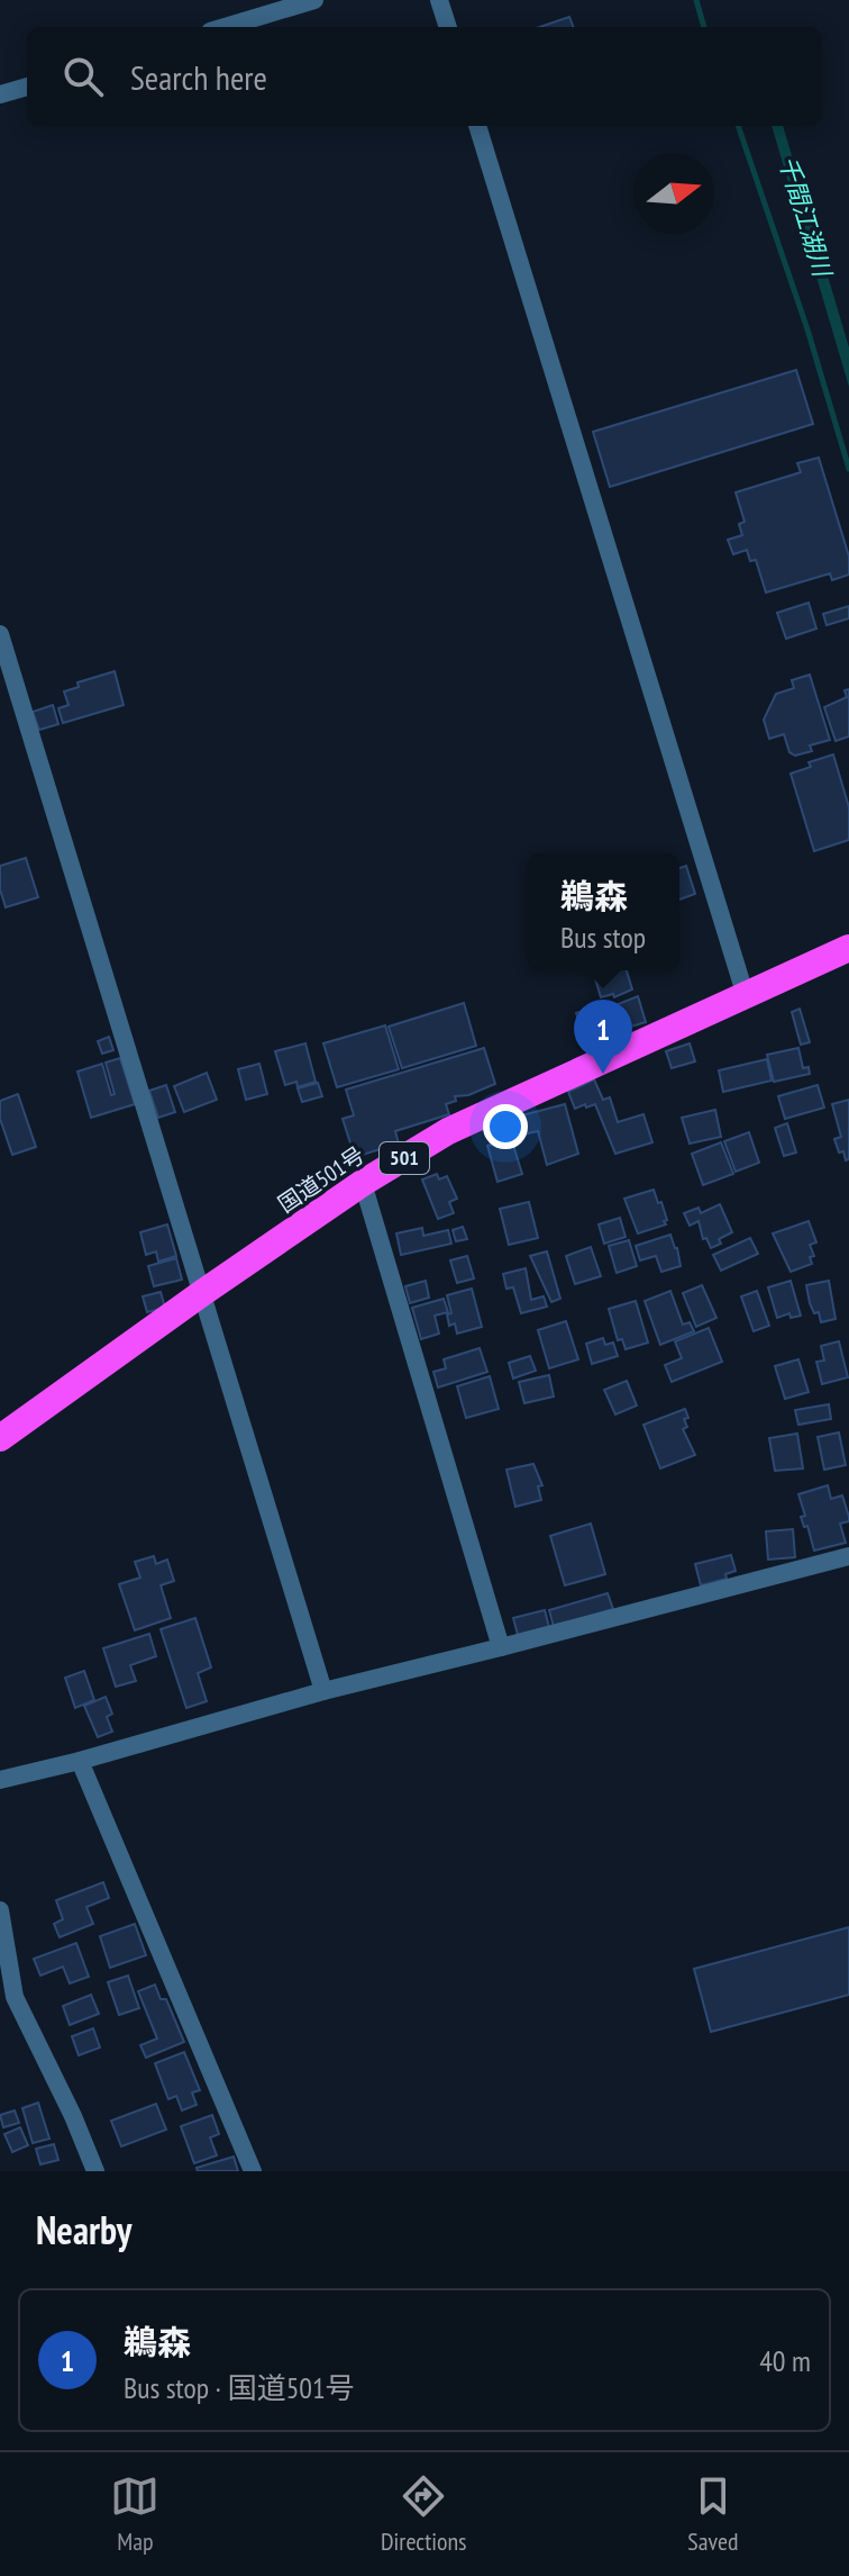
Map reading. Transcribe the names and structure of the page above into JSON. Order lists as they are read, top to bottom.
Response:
{
  "streets": {
    "highway": ["501", "国道501号"]
  },
  "water": ["千間江湖川"],
  "north": "right",
  "page": {
    "search": "Search here",
    "popup": ["鵜森", "Bus stop"],
    "pins": "1",
    "heading": "Nearby",
    "list": [
      {
        "mark": "1",
        "name": "鵜森",
        "note": "Bus stop · 国道501号",
        "value": "40 m"
      }
    ],
    "nav": ["Map", "Directions", "Saved"]
  }
}
